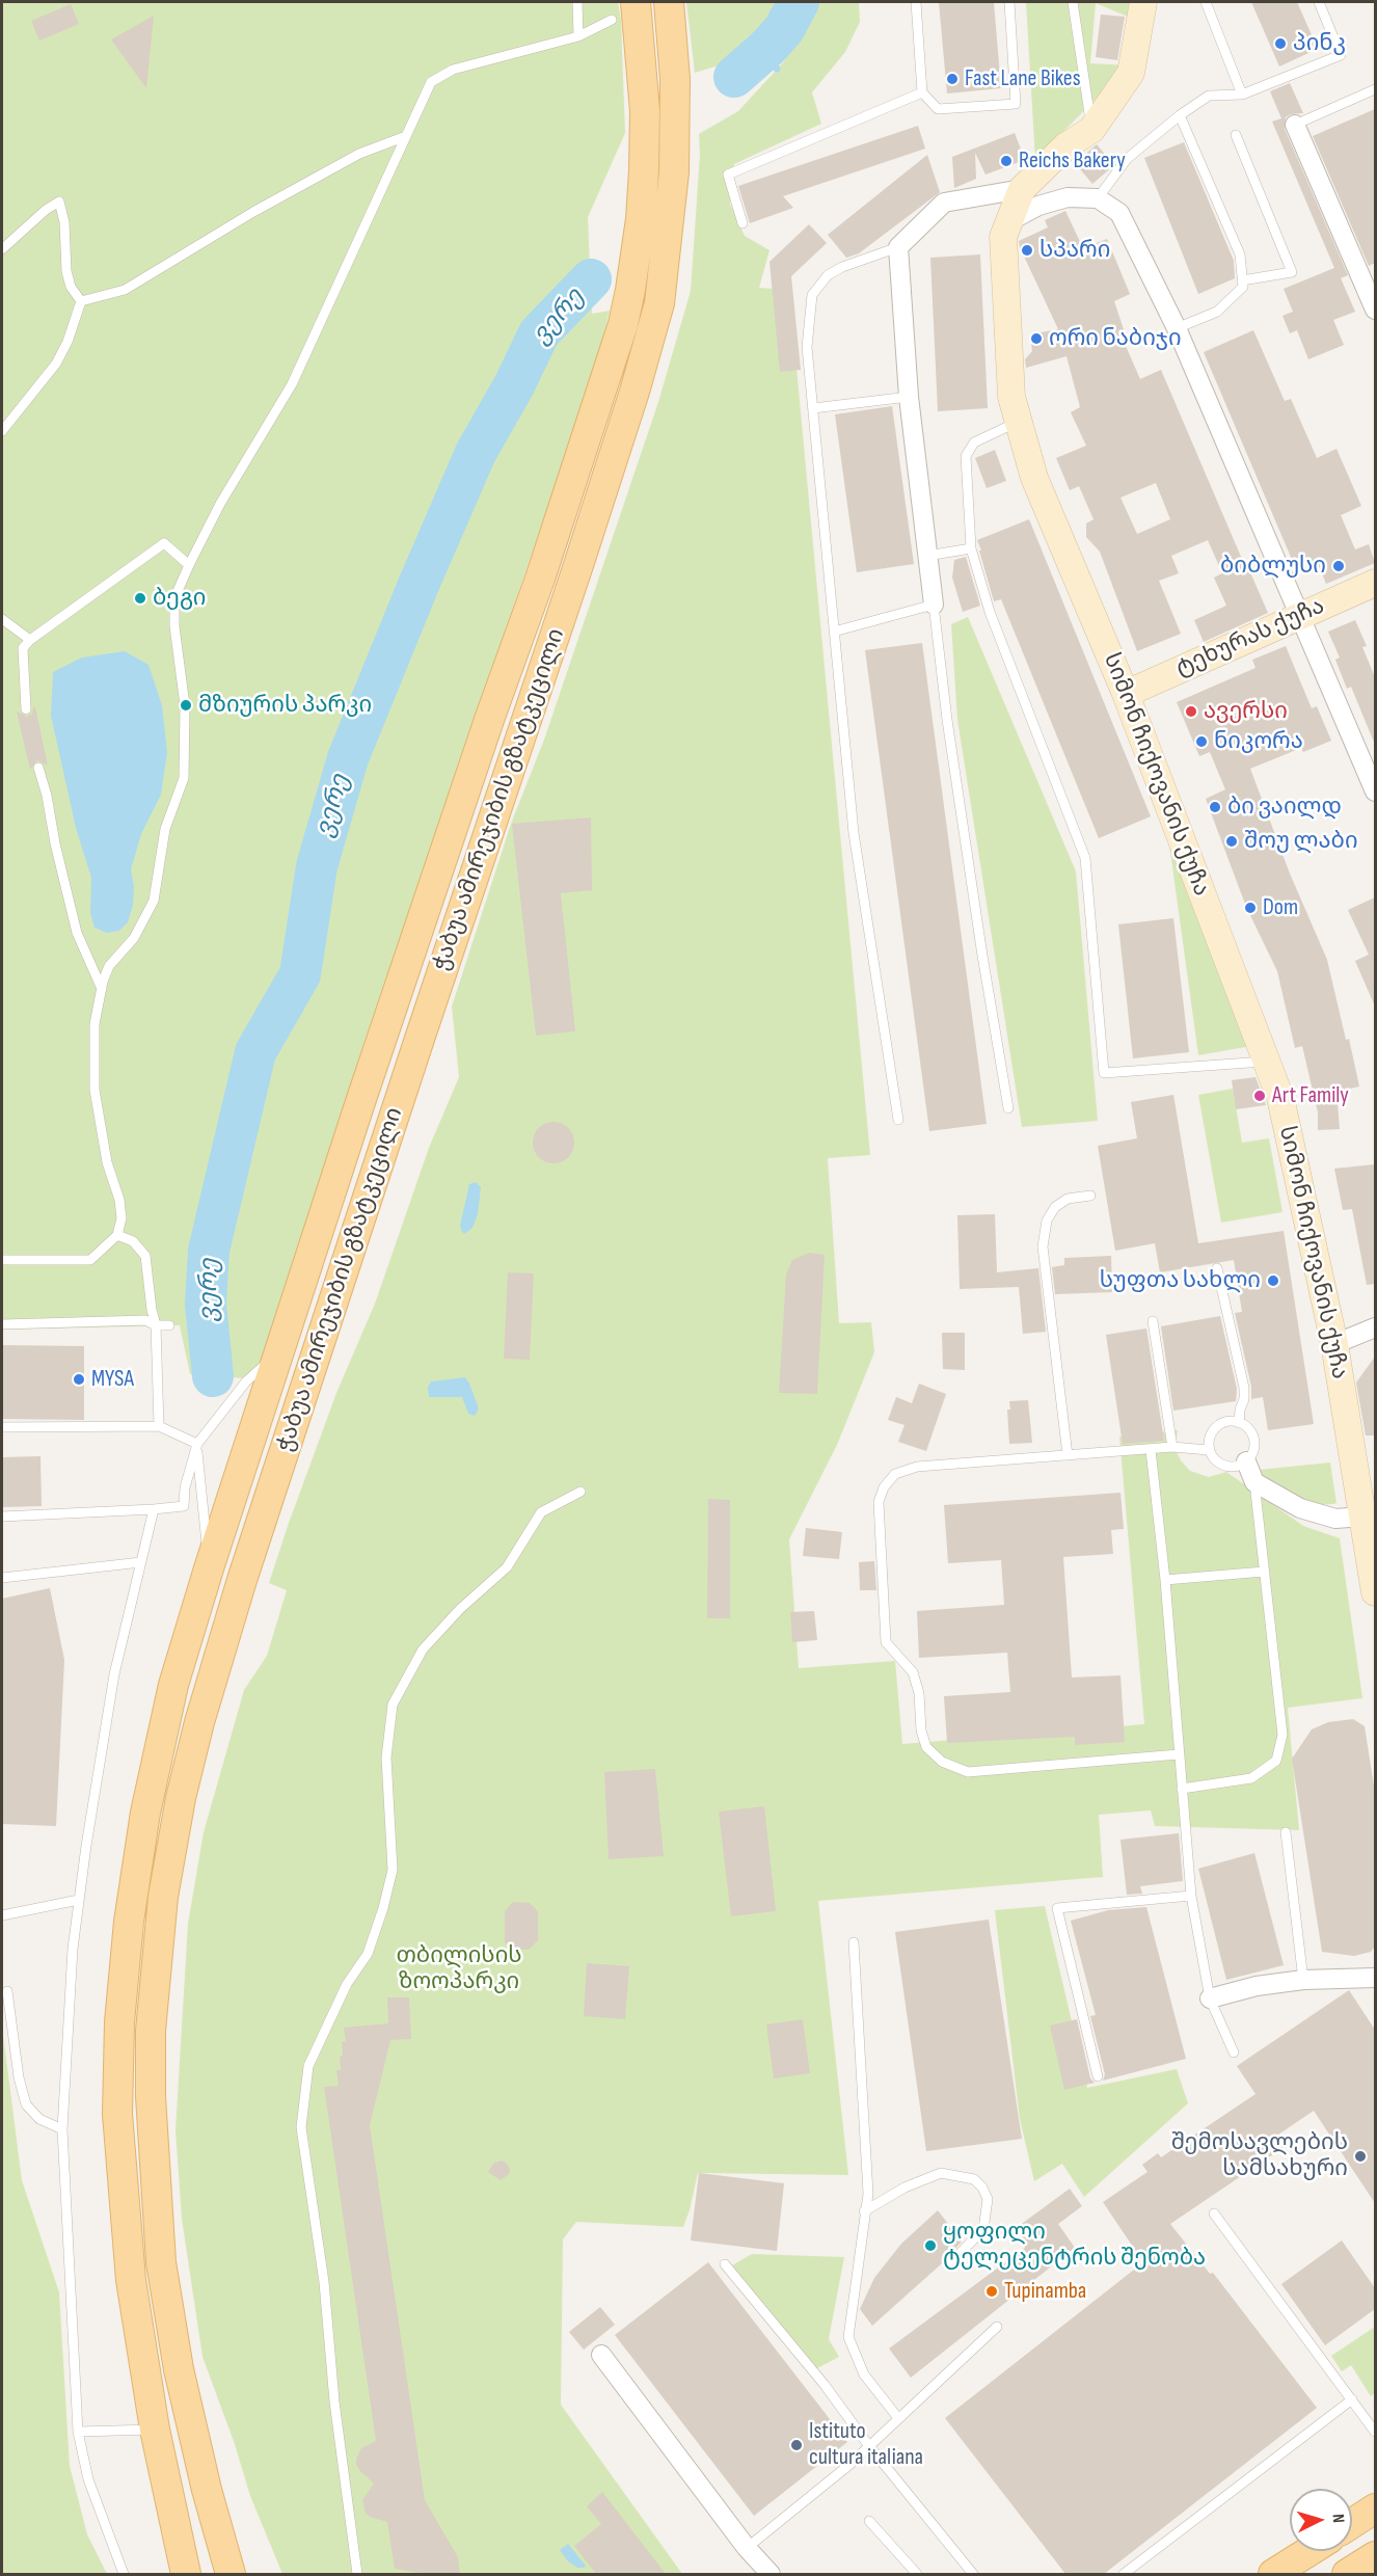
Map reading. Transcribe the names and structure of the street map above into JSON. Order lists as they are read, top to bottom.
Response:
{
  "streets": {
    "main road": ["ჭაბუა ამირეჯიბის გზატკეცილი"],
    "street": ["ტეხურას ქუჩა", "სიმონ ჩიქოვანის ქუჩა"]
  },
  "crossings": [
    ["ტეხურას ქუჩა", "სიმონ ჩიქოვანის ქუჩა"]
  ],
  "water": ["ვერე"],
  "parks": ["თბილისის ზოოპარკი"],
  "places": [
    "პინკ",
    "Fast Lane Bikes",
    "Reichs Bakery",
    "სპარი",
    "ორი ნაბიჯი",
    "ბიბლუსი",
    "ბეგი",
    "მზიურის პარკი",
    "ავერსი",
    "ნიკორა",
    "ბი ვაილდ",
    "შოუ ლაბი",
    "Dom",
    "Art Family",
    "სუფთა სახლი",
    "MYSA",
    "შემოსავლების სამსახური",
    "ყოფილი ტელეცენტრის შენობა",
    "Tupinamba",
    "Istituto cultura italiana"
  ],
  "north": "right"
}
